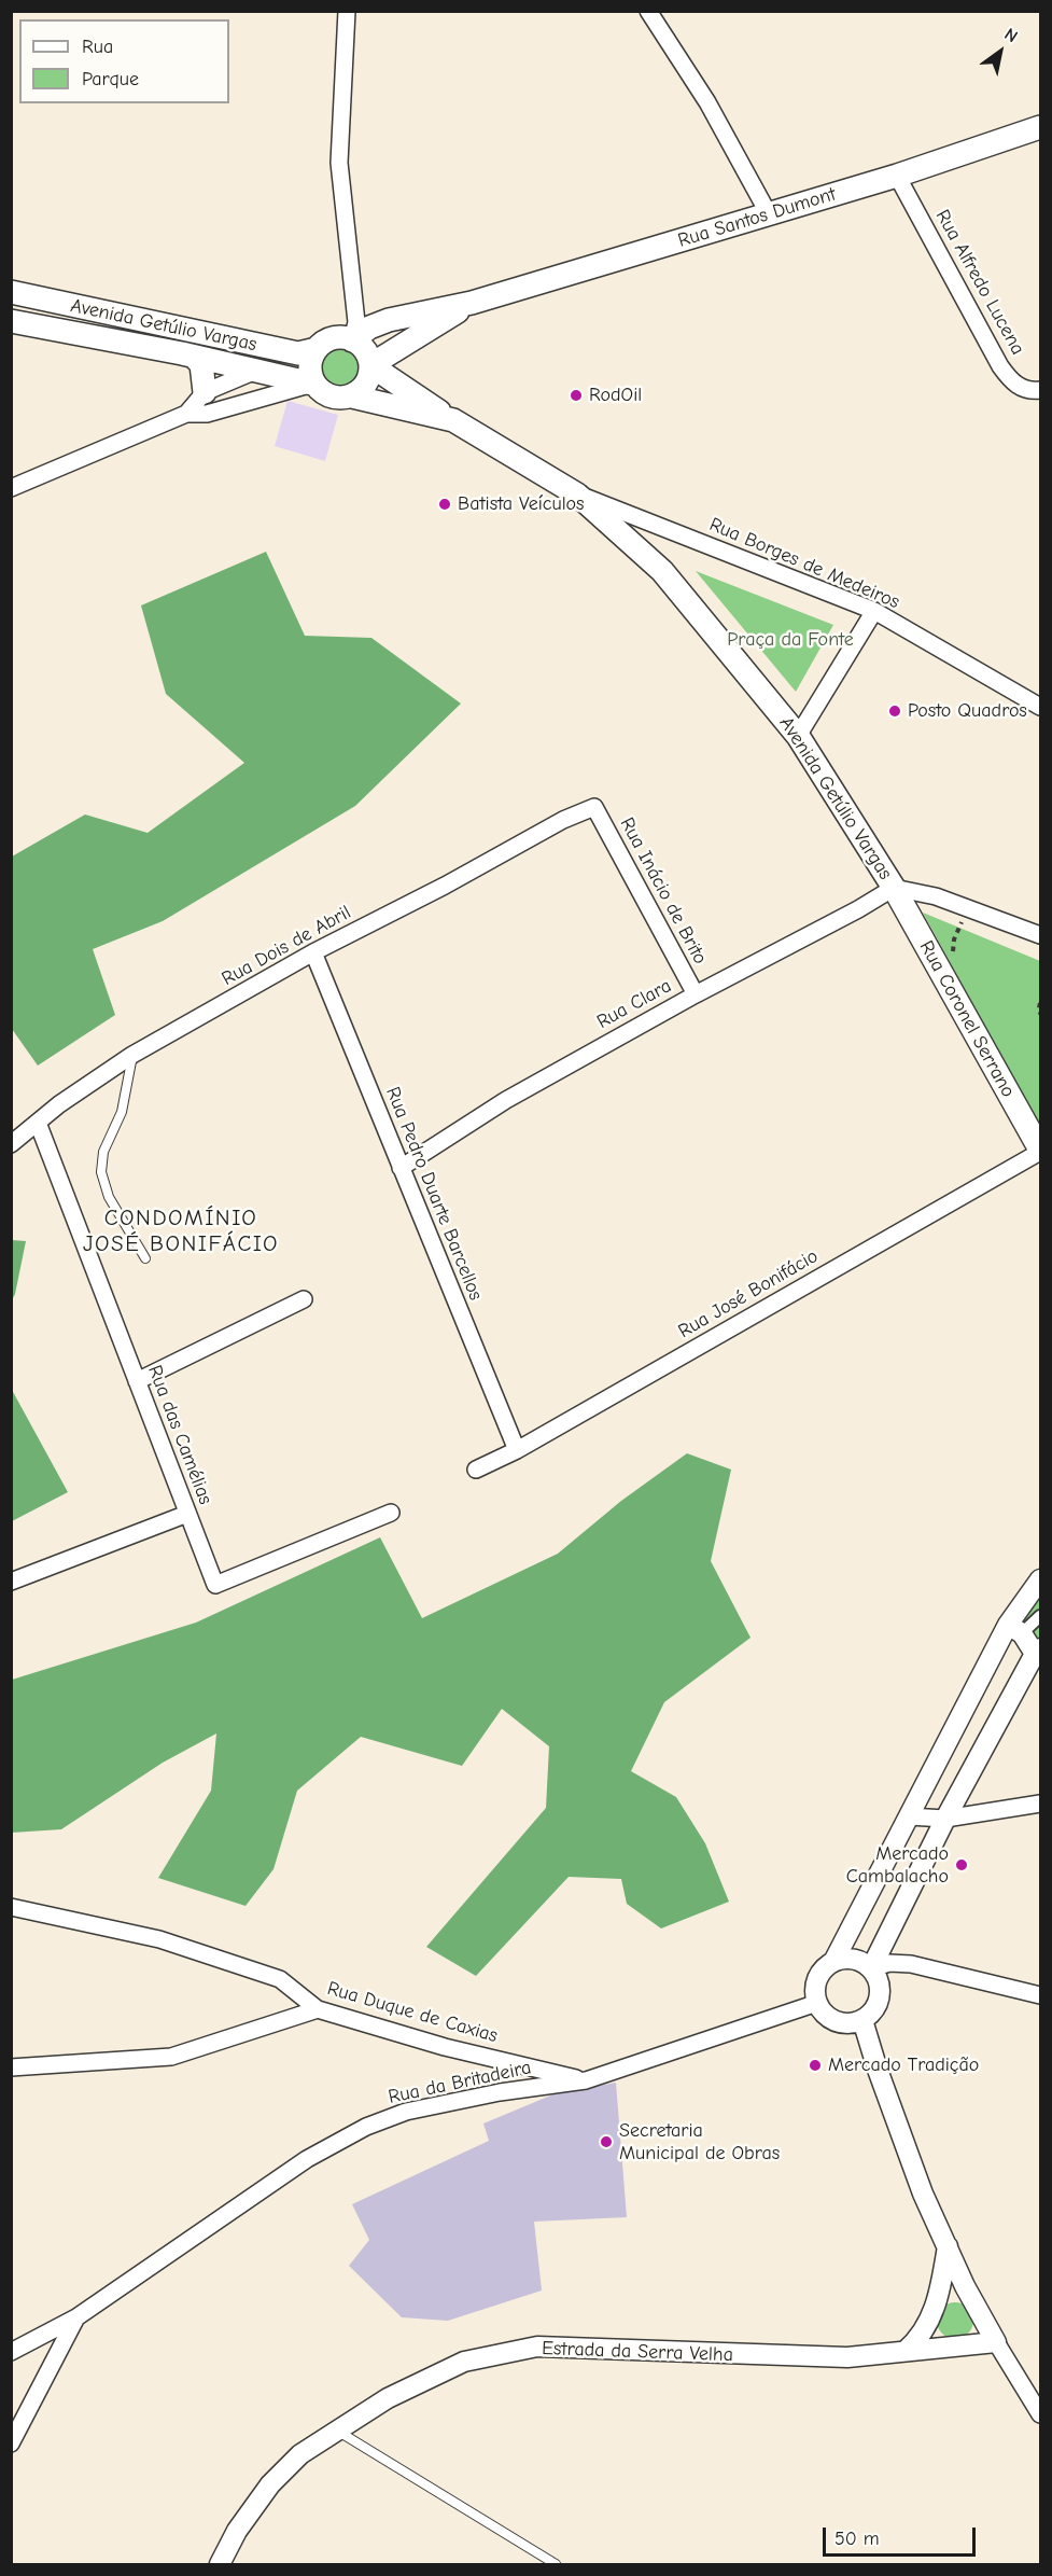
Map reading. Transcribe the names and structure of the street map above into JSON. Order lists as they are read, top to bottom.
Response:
{
  "streets": {
    "main road": ["Rua Santos Dumont", "Avenida Getúlio Vargas", "Rua Coronel Serrano"],
    "street": [
      "Rua Alfredo Lucena",
      "Rua Borges de Medeiros",
      "Rua Inácio de Brito",
      "Rua Dois de Abril",
      "Rua Clara",
      "Rua Pedro Duarte Barcellos",
      "Rua José Bonifácio",
      "Rua das Camélias",
      "Rua Duque de Caxias",
      "Rua da Britadeira",
      "Estrada da Serra Velha"
    ]
  },
  "crossings": [
    ["Rua Santos Dumont", "Rua Alfredo Lucena"],
    ["Rua Santos Dumont", "Avenida Getúlio Vargas"],
    ["Avenida Getúlio Vargas", "Rua Borges de Medeiros"],
    ["Avenida Getúlio Vargas", "Rua Clara"],
    ["Avenida Getúlio Vargas", "Rua Coronel Serrano"],
    ["Rua Inácio de Brito", "Rua Dois de Abril"],
    ["Rua Inácio de Brito", "Rua Clara"],
    ["Rua Dois de Abril", "Rua Pedro Duarte Barcellos"],
    ["Rua Dois de Abril", "Rua das Camélias"],
    ["Rua Clara", "Rua Coronel Serrano"],
    ["Rua Clara", "Rua Pedro Duarte Barcellos"],
    ["Rua Coronel Serrano", "Rua José Bonifácio"],
    ["Rua Pedro Duarte Barcellos", "Rua José Bonifácio"],
    ["Rua Duque de Caxias", "Rua da Britadeira"]
  ],
  "districts": ["CONDOMÍNIO JOSÉ BONIFÁCIO"],
  "parks": ["Praça da Fonte"],
  "places": [
    "RodOil",
    "Batista Veículos",
    "Posto Quadros",
    "Mercado Cambalacho",
    "Mercado Tradição",
    "Secretaria Municipal de Obras"
  ],
  "legend": ["Rua", "Parque"],
  "scale_bar": "50 m",
  "north": "top right"
}
